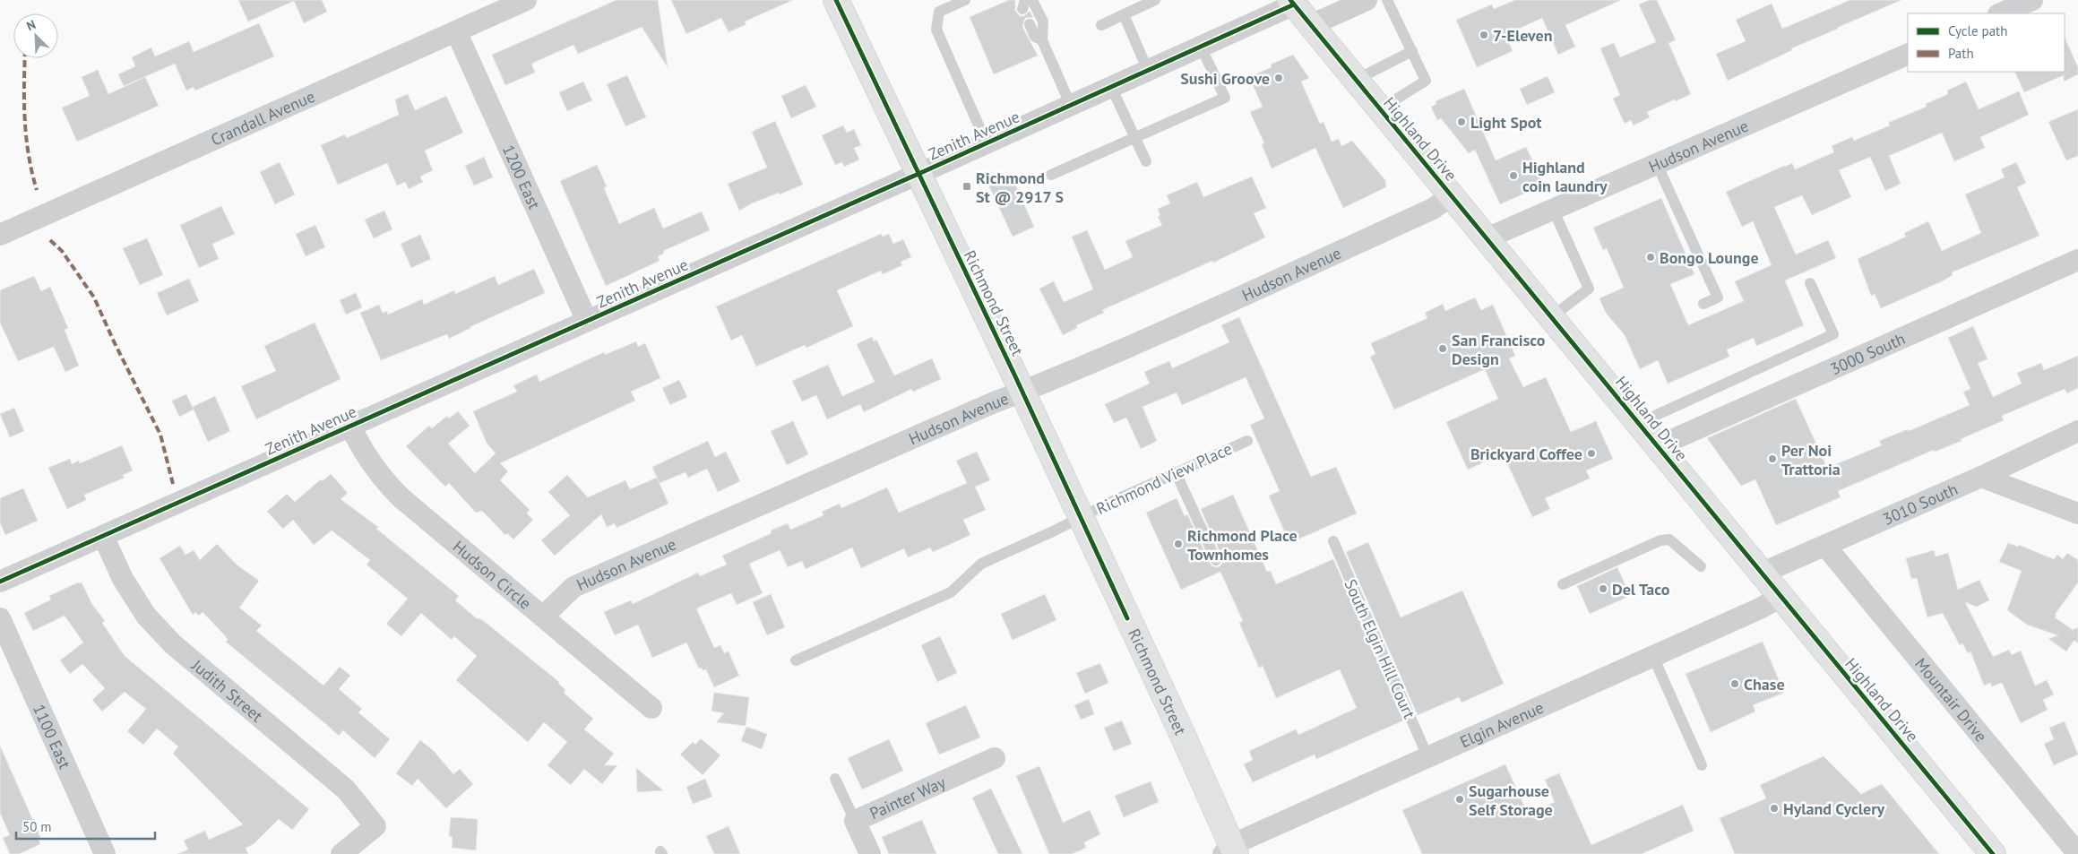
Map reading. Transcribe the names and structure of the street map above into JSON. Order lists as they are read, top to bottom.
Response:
{
  "streets": {
    "main road": ["Highland Drive", "Richmond Street"],
    "street": [
      "Crandall Avenue",
      "Zenith Avenue",
      "Hudson Avenue",
      "1200 East",
      "3000 South",
      "3010 South",
      "Hudson Circle",
      "Judith Street",
      "Mountair Drive",
      "Elgin Avenue",
      "1100 East",
      "Painter Way"
    ],
    "lane": ["Richmond View Place", "South Elgin Hill Court"]
  },
  "crossings": [
    ["Crandall Avenue", "1200 East"],
    ["Zenith Avenue", "Highland Drive"],
    ["Zenith Avenue", "1200 East"],
    ["Zenith Avenue", "Richmond Street"],
    ["Zenith Avenue", "Hudson Circle"],
    ["Zenith Avenue", "Judith Street"],
    ["Highland Drive", "Hudson Avenue"],
    ["Highland Drive", "3000 South"],
    ["Highland Drive", "3010 South"],
    ["Highland Drive", "Elgin Avenue"],
    ["Hudson Avenue", "Richmond Street"],
    ["Hudson Avenue", "Hudson Circle"],
    ["Richmond Street", "Richmond View Place"],
    ["Richmond Street", "Elgin Avenue"],
    ["3010 South", "Mountair Drive"],
    ["South Elgin Hill Court", "Elgin Avenue"]
  ],
  "places": {
    "other": [
      "7-Eleven",
      "Sushi Groove",
      "Light Spot",
      "Highland coin laundry",
      "Bongo Lounge",
      "San Francisco Design",
      "Brickyard Coffee",
      "Per Noi Trattoria",
      "Richmond Place Townhomes",
      "Del Taco",
      "Chase",
      "Sugarhouse Self Storage",
      "Hyland Cyclery"
    ],
    "transit": ["Richmond St @ 2917 S"]
  },
  "legend": ["Cycle path", "Path"],
  "scale_bar": "50 m",
  "north": "top left"
}
